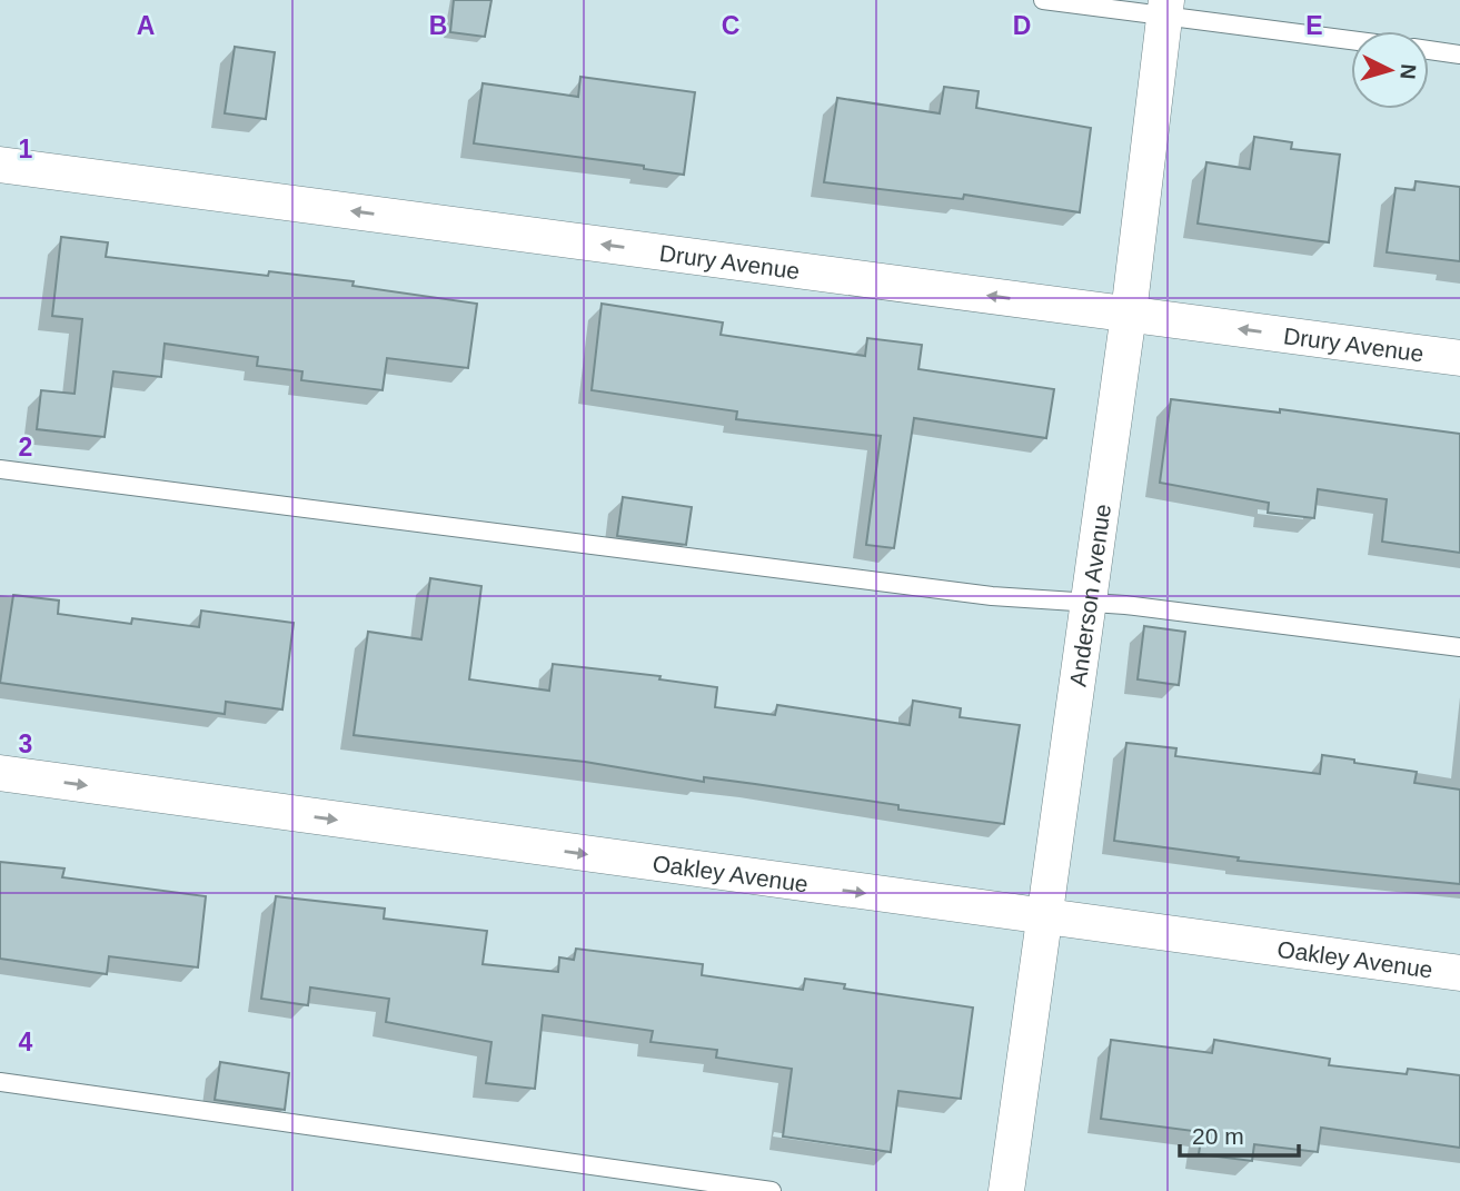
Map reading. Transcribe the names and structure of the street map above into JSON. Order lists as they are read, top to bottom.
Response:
{
  "streets": {
    "street": ["Drury Avenue", "Anderson Avenue", "Oakley Avenue"]
  },
  "crossings": [
    ["Drury Avenue", "Anderson Avenue"],
    ["Anderson Avenue", "Oakley Avenue"]
  ],
  "one_way": ["Drury Avenue", "Oakley Avenue"],
  "scale_bar": "20 m",
  "north": "right",
  "grid": {
    "columns": [
      "A",
      "B",
      "C",
      "D",
      "E"
    ],
    "rows": [
      "1",
      "2",
      "3",
      "4"
    ]
  }
}
